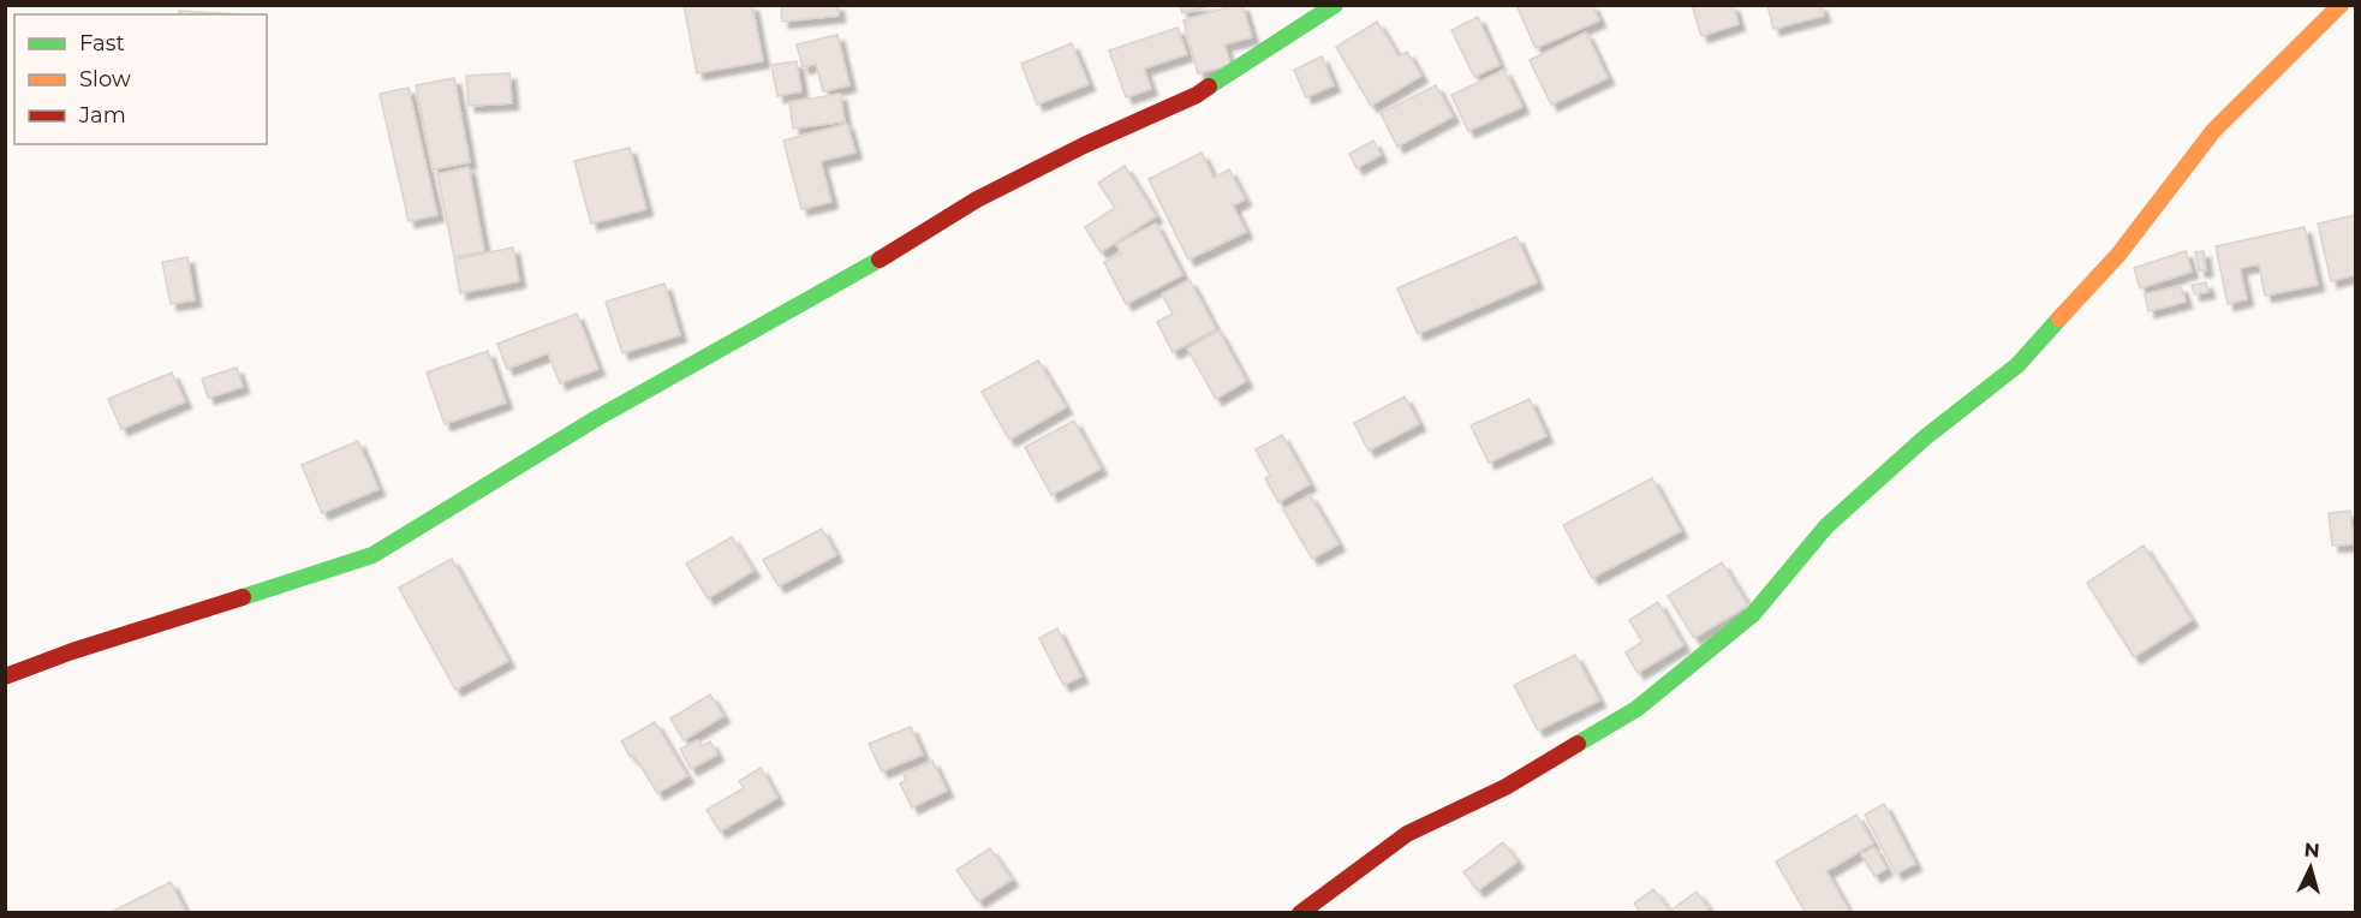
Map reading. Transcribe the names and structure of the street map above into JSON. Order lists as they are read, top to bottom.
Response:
{
  "legend": ["Fast", "Slow", "Jam"],
  "north": "top"
}
